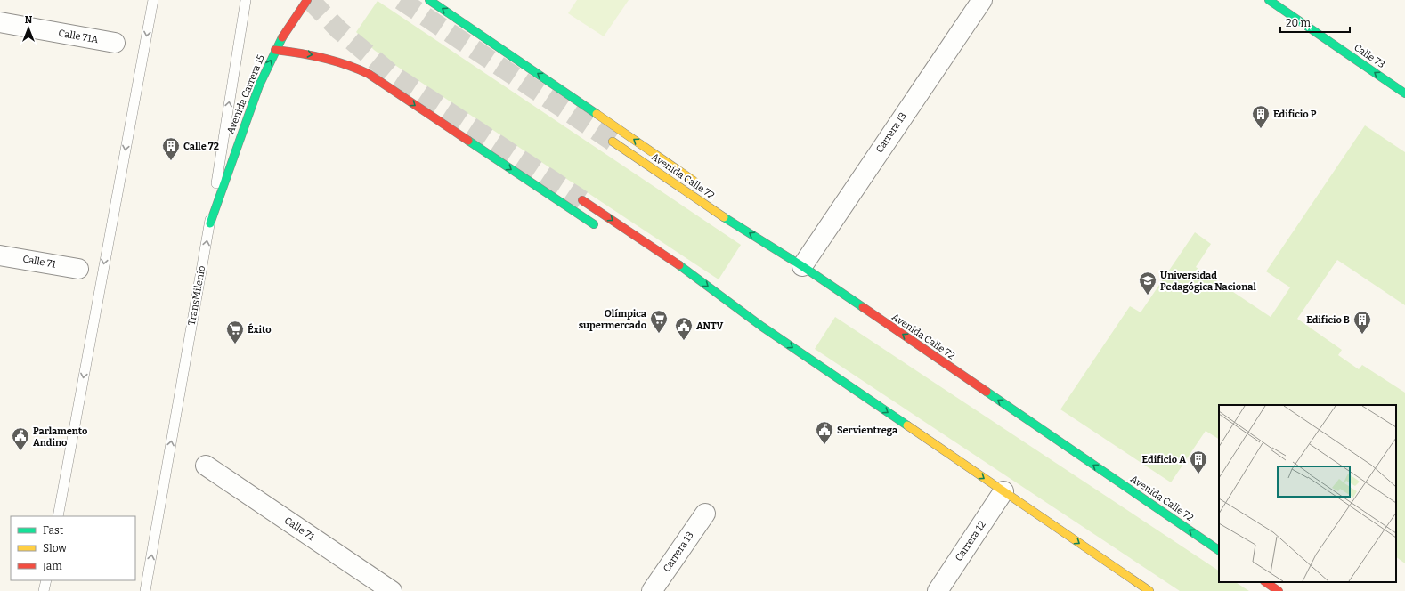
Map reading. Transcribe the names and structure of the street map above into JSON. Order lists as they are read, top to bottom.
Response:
{
  "streets": {
    "main road": ["Calle 73", "Avenida Carrera 15", "Avenida Calle 72"],
    "street": [
      "Calle 71A",
      "Carrera 13",
      "Calle 71",
      "Carrera 12"
    ],
    "lane": ["TransMilenio"]
  },
  "crossings": [
    ["Avenida Carrera 15", "TransMilenio"],
    ["Carrera 13", "Avenida Calle 72"]
  ],
  "one_way": ["Calle 73", "Avenida Carrera 15", "TransMilenio"],
  "places": {
    "building": [
      "Edificio P",
      "Calle 72",
      "Edificio B",
      "Edificio A"
    ],
    "school or university": ["Universidad Pedagógica Nacional"],
    "supermarket": ["Olímpica supermercado", "Éxito"],
    "public building": ["ANTV", "Servientrega", "Parlamento Andino"]
  },
  "legend": ["Fast", "Slow", "Jam"],
  "scale_bar": "20 m",
  "north": "top"
}
